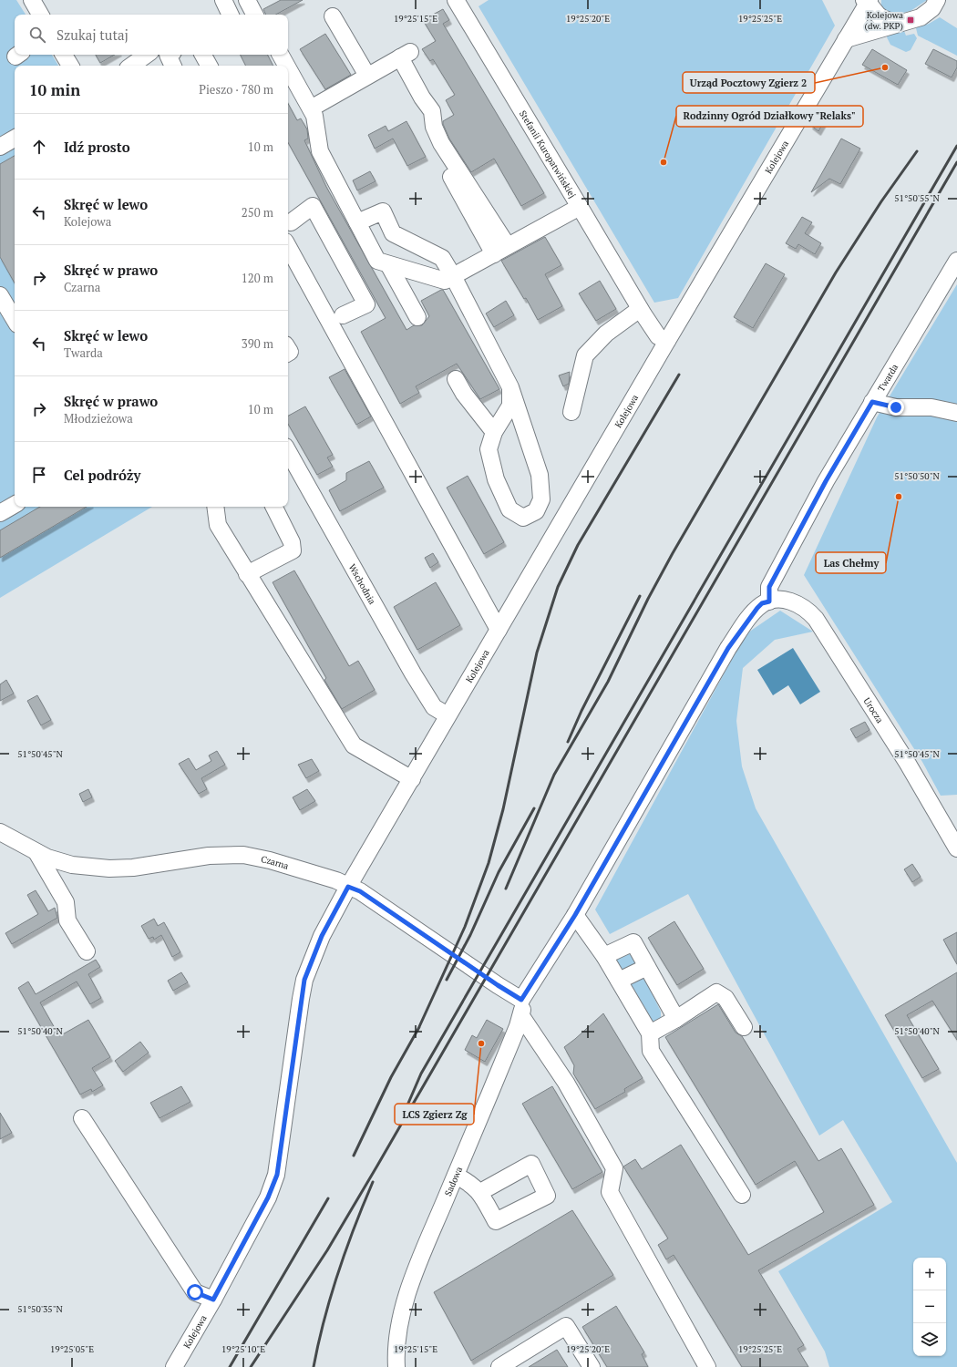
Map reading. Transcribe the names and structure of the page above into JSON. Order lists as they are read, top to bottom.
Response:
{
  "streets": {
    "street": [
      "Stefanii Kuropatwińskiej",
      "Kolejowa",
      "Twarda",
      "Wschodnia",
      "Urocza",
      "Czarna",
      "Sadowa"
    ]
  },
  "crossings": [
    ["Stefanii Kuropatwińskiej", "Kolejowa"],
    ["Kolejowa", "Wschodnia"],
    ["Kolejowa", "Czarna"],
    ["Twarda", "Urocza"],
    ["Czarna", "Sadowa"]
  ],
  "places": {
    "transit": ["Kolejowa (dw. PKP)"],
    "other": [
      "Urząd Pocztowy Zgierz 2",
      "Rodzinny Ogród Działkowy \"Relaks\"",
      "Las Chełmy",
      "LCS Zgierz Zg"
    ]
  },
  "page": {
    "search": "Szukaj tutaj",
    "heading": ["10 min", "Pieszo · 780 m"],
    "list": [
      ["Idź prosto", "10 m"],
      ["Skręć w lewo", "Kolejowa", "250 m"],
      ["Skręć w prawo", "Czarna", "120 m"],
      ["Skręć w lewo", "Twarda", "390 m"],
      ["Skręć w prawo", "Młodzieżowa", "10 m"],
      "Cel podróży"
    ],
    "map_buttons": ["+", "−"]
  },
  "coordinates": [
    "19°25'15\"E",
    "19°25'20\"E",
    "19°25'25\"E",
    "51°50'55\"N",
    "51°50'50\"N",
    "51°50'45\"N",
    "51°50'40\"N",
    "51°50'35\"N",
    "19°25'05\"E",
    "19°25'10\"E"
  ]
}
